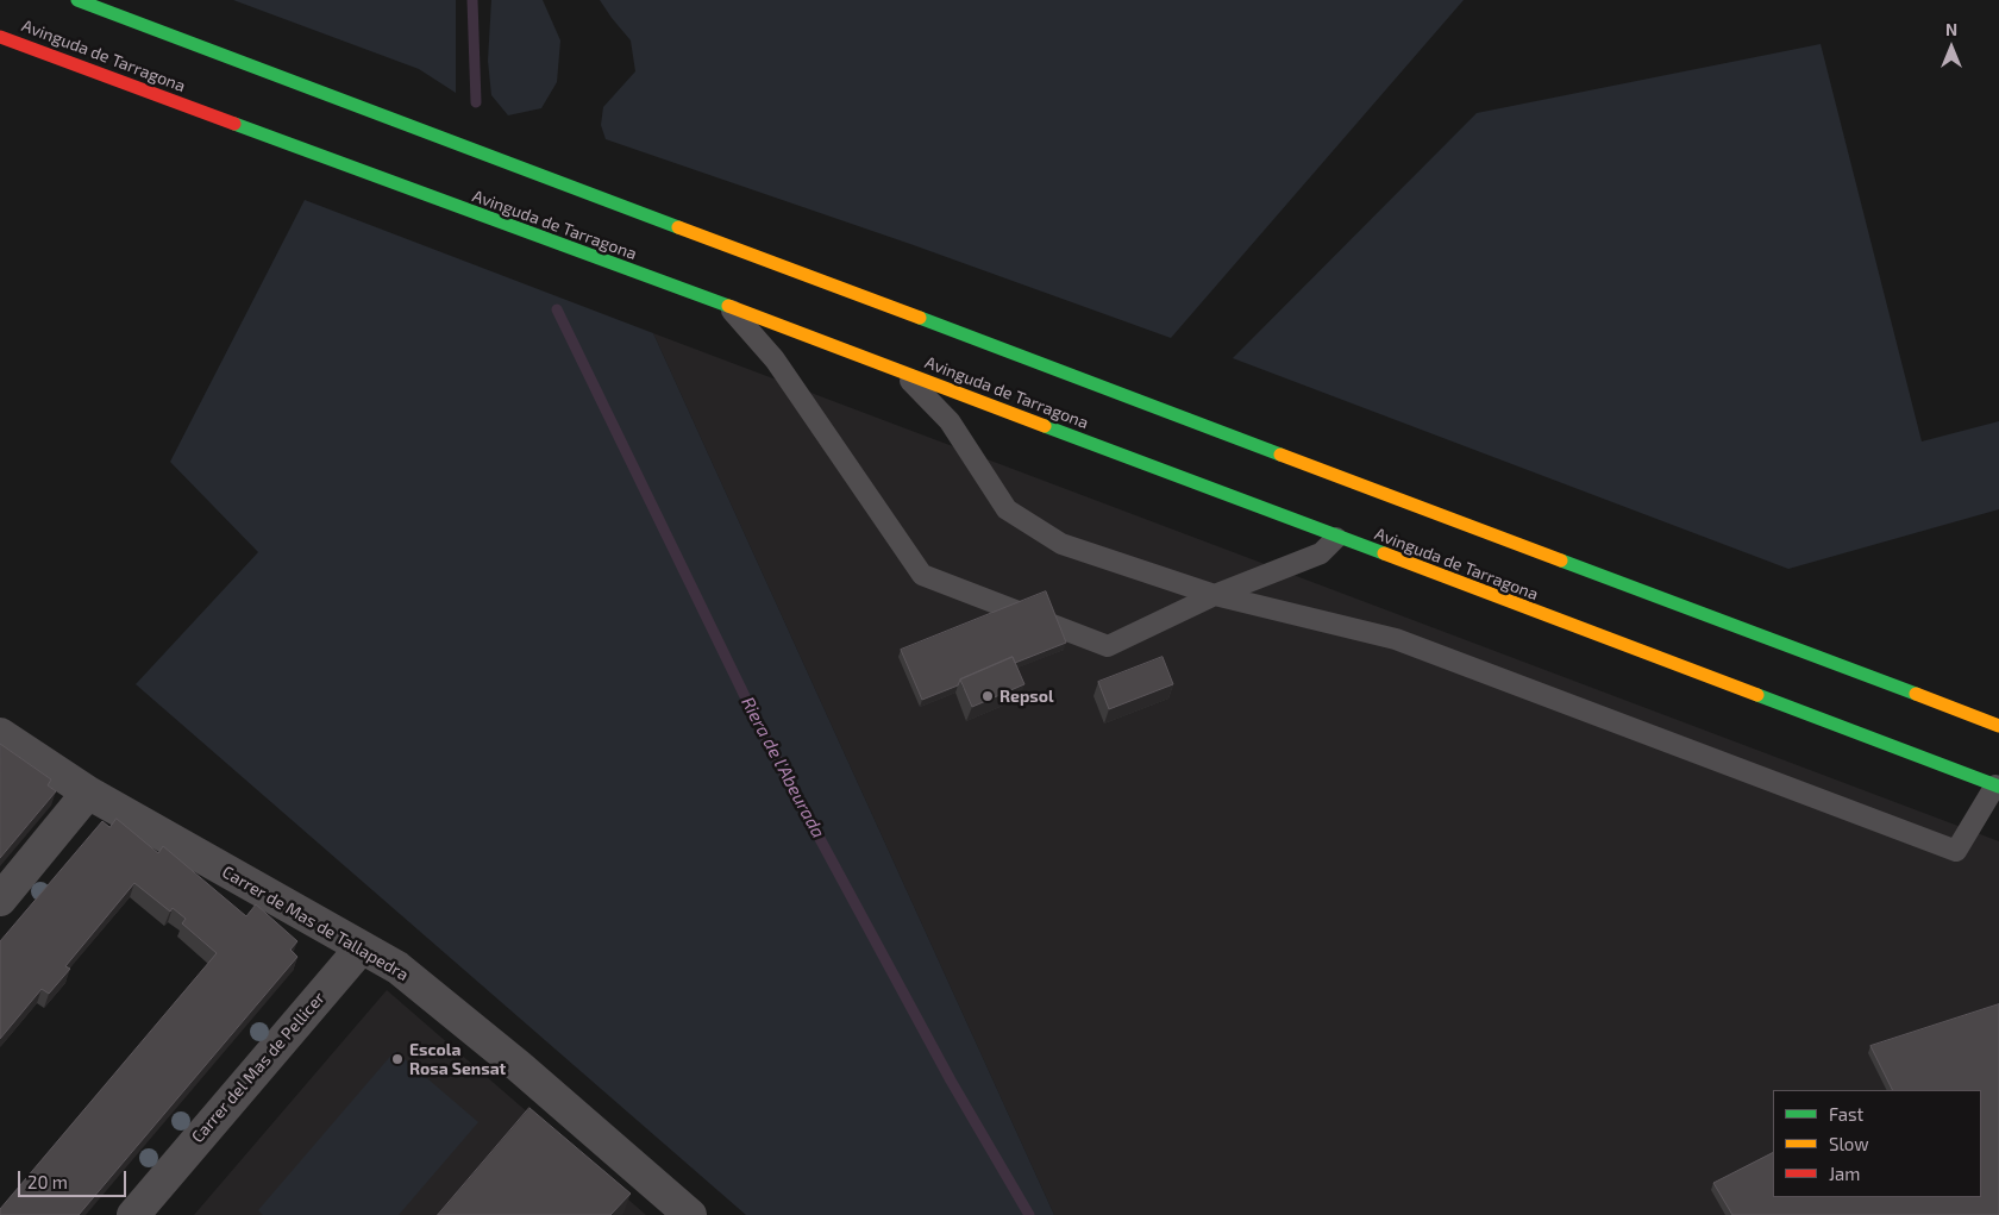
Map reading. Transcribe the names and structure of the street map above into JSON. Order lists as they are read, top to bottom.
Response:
{
  "streets": {
    "main road": ["Avinguda de Tarragona"],
    "street": ["Carrer de Mas de Tallapedra", "Carrer del Mas de Pellicer"]
  },
  "crossings": [
    ["Carrer de Mas de Tallapedra", "Carrer del Mas de Pellicer"]
  ],
  "water": ["Riera de l'Abeurada"],
  "places": ["Repsol", "Escola Rosa Sensat"],
  "legend": ["Fast", "Slow", "Jam"],
  "scale_bar": "20 m",
  "north": "top"
}
